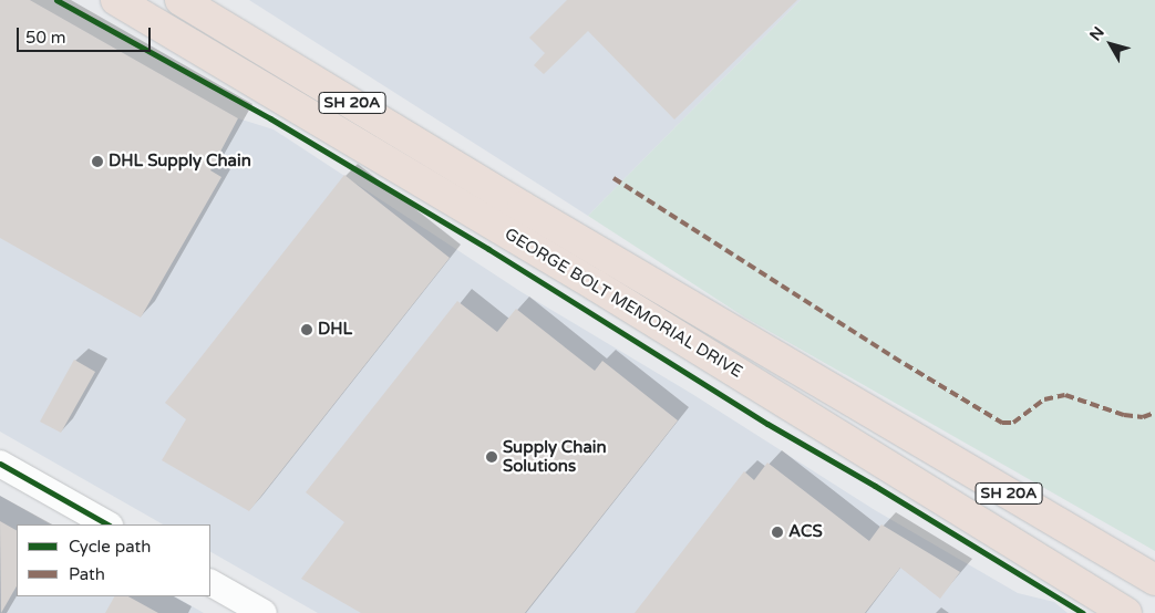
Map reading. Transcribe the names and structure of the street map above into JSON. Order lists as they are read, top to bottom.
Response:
{
  "streets": {
    "highway": ["SH 20A", "GEORGE BOLT MEMORIAL DRIVE"]
  },
  "places": [
    "DHL Supply Chain",
    "DHL",
    "Supply Chain Solutions",
    "ACS"
  ],
  "legend": ["Cycle path", "Path"],
  "scale_bar": "50 m",
  "north": "top left"
}
